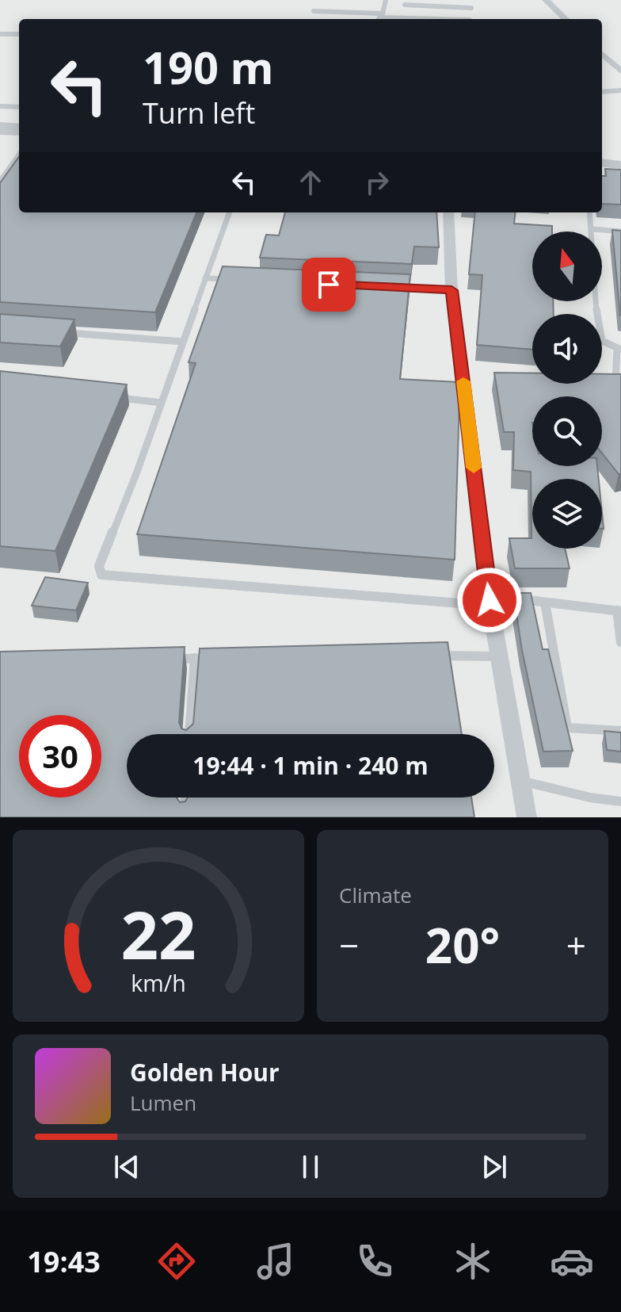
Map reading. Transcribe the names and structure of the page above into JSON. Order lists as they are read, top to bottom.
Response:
{
  "north": "top",
  "page": {
    "turn": ["190 m", "Turn left"],
    "limit": "30",
    "trip": "19:44 · 1 min · 240 m",
    "tile": "Climate",
    "heat": ["−", "20°", "+"],
    "song": ["Golden Hour", "Lumen"],
    "tabs": "19:43",
    "gauge": ["22", "km/h"]
  }
}
